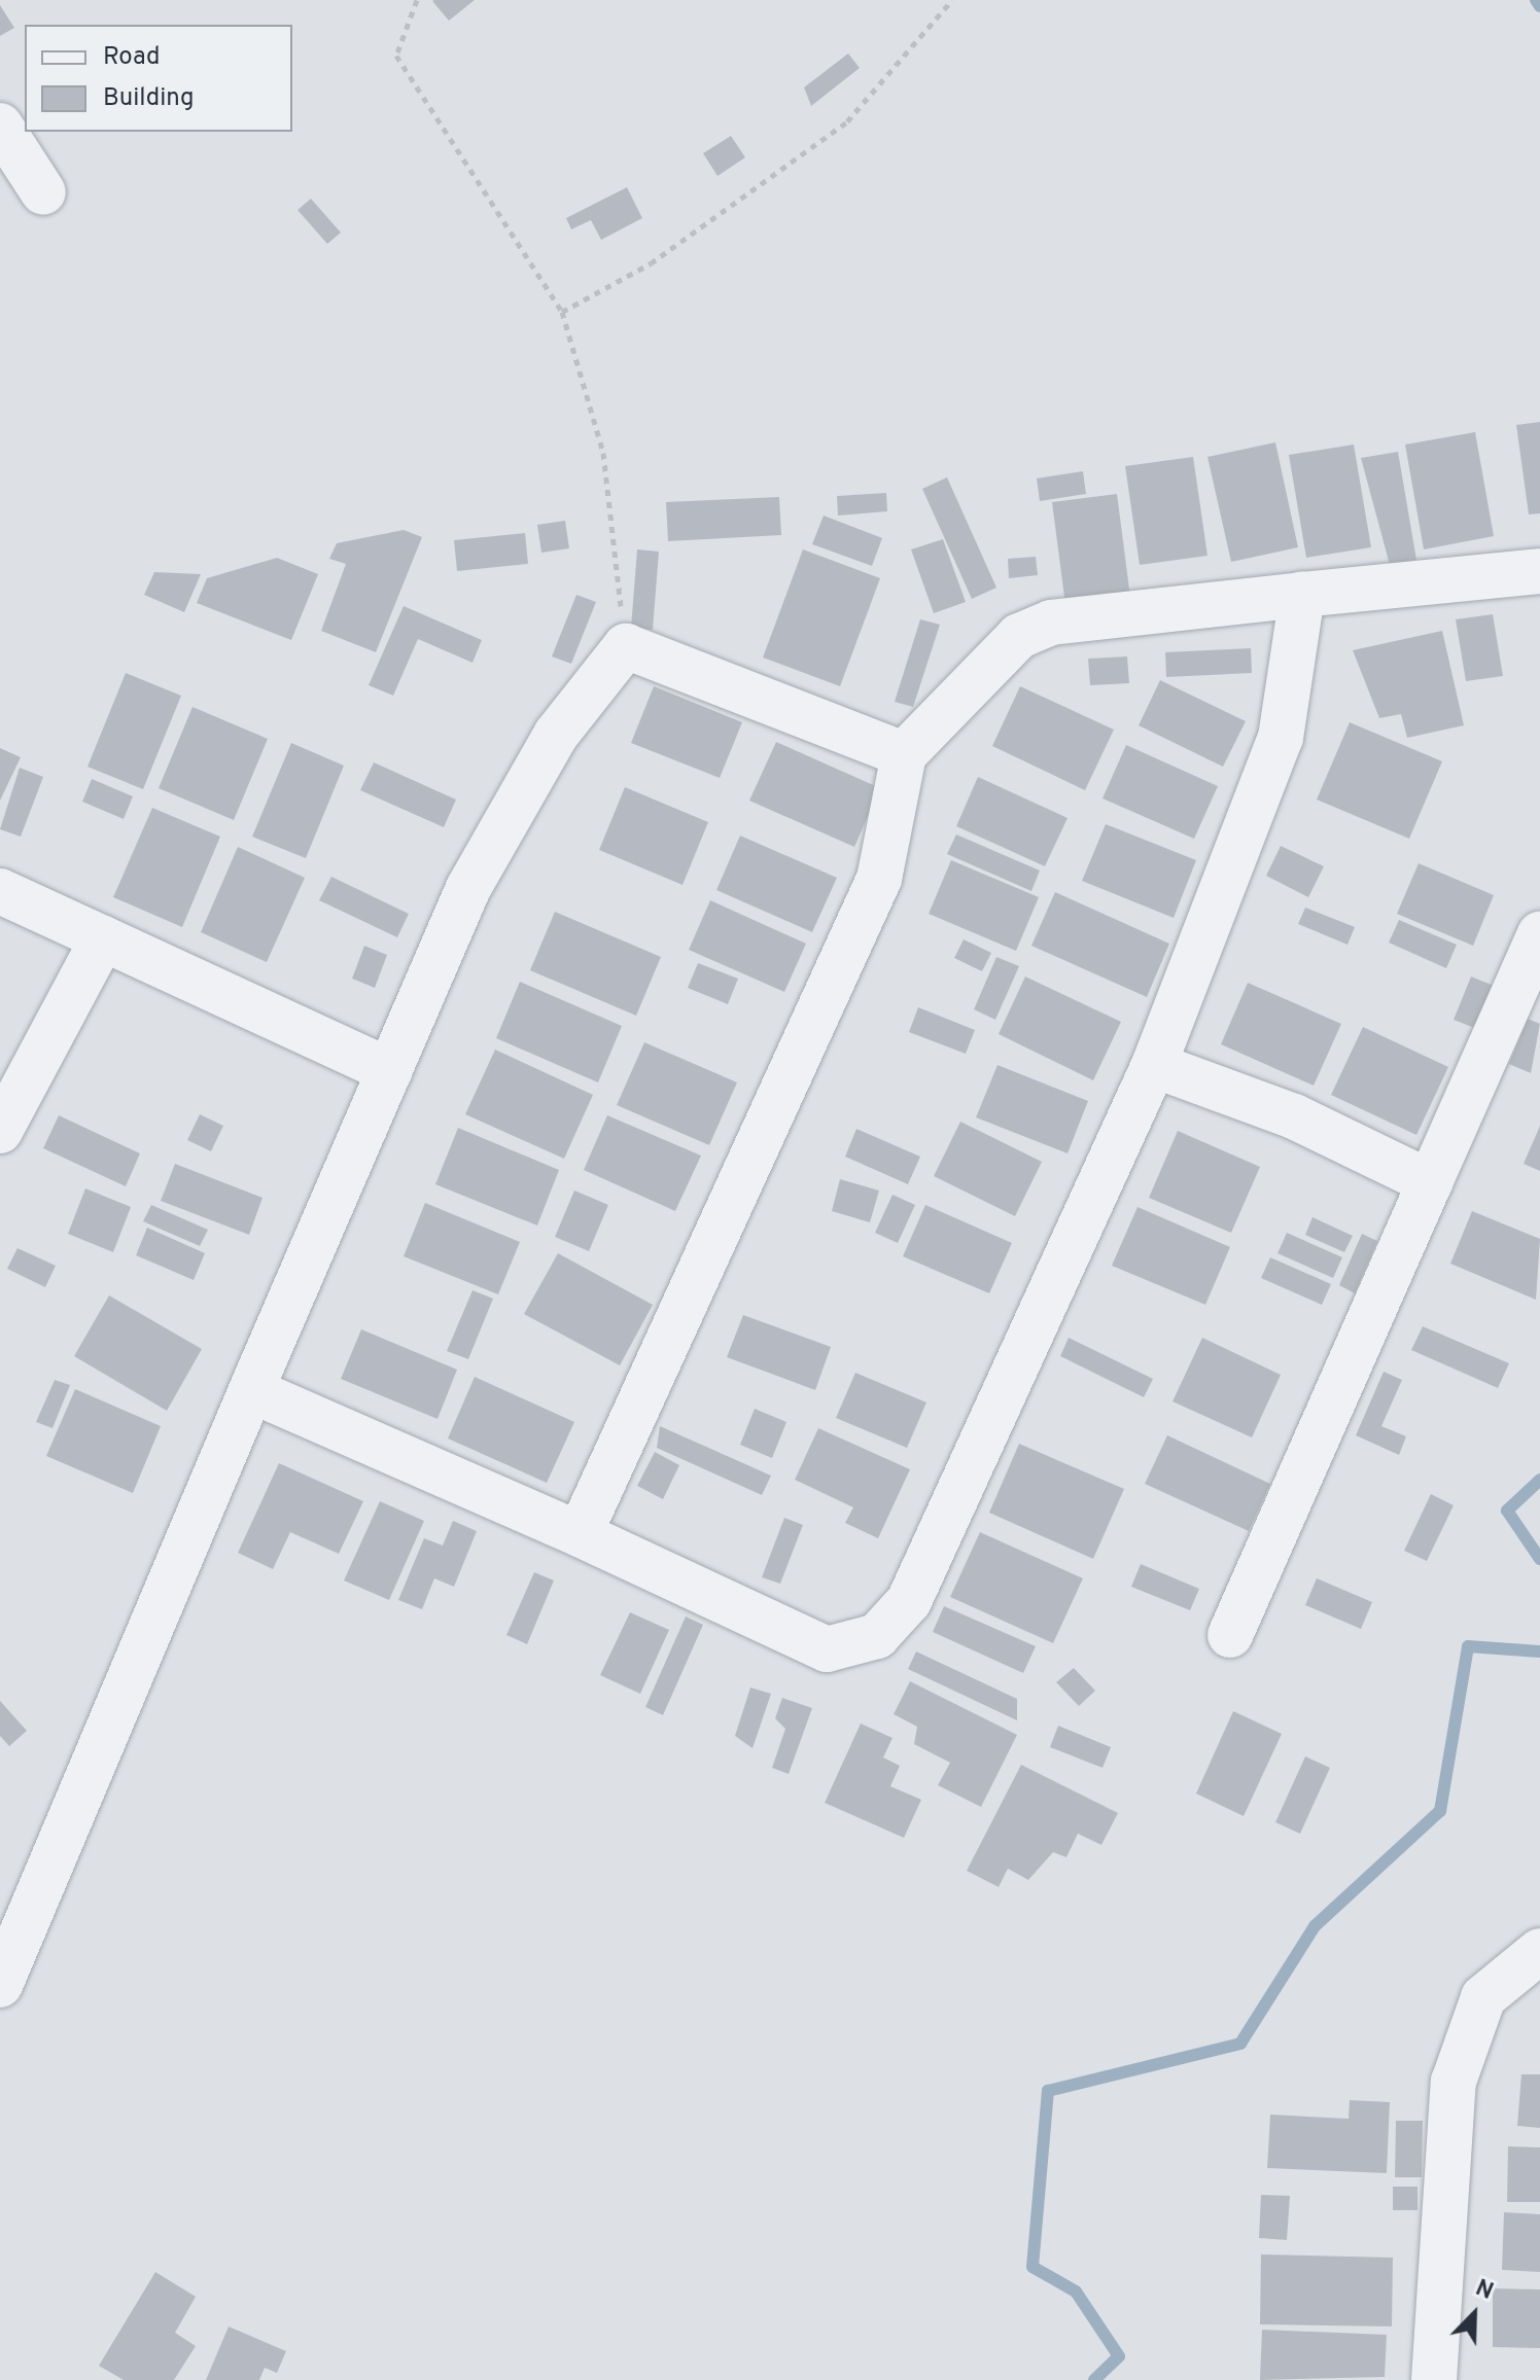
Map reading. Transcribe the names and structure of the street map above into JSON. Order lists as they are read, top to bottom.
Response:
{
  "legend": ["Road", "Building"],
  "north": "top right"
}
